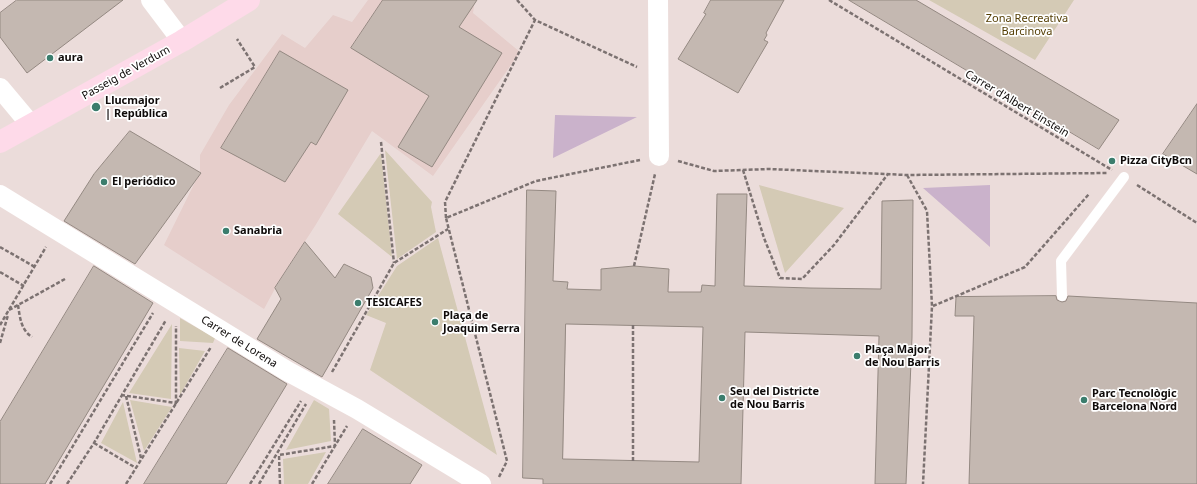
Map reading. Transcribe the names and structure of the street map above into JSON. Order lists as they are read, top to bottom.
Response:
{
  "streets": {
    "main road": ["Passeig de Verdum"],
    "street": ["Carrer de Lorena"],
    "path": ["Carrer d'Albert Einstein"]
  },
  "parks": ["Zona Recreativa Barcinova"],
  "places": [
    "aura",
    "Llucmajor | República",
    "Pizza CityBcn",
    "El periódico",
    "Sanabria",
    "TESICAFES",
    "Plaça de Joaquim Serra",
    "Plaça Major de Nou Barris",
    "Seu del Districte de Nou Barris",
    "Parc Tecnològic Barcelona Nord"
  ]
}
